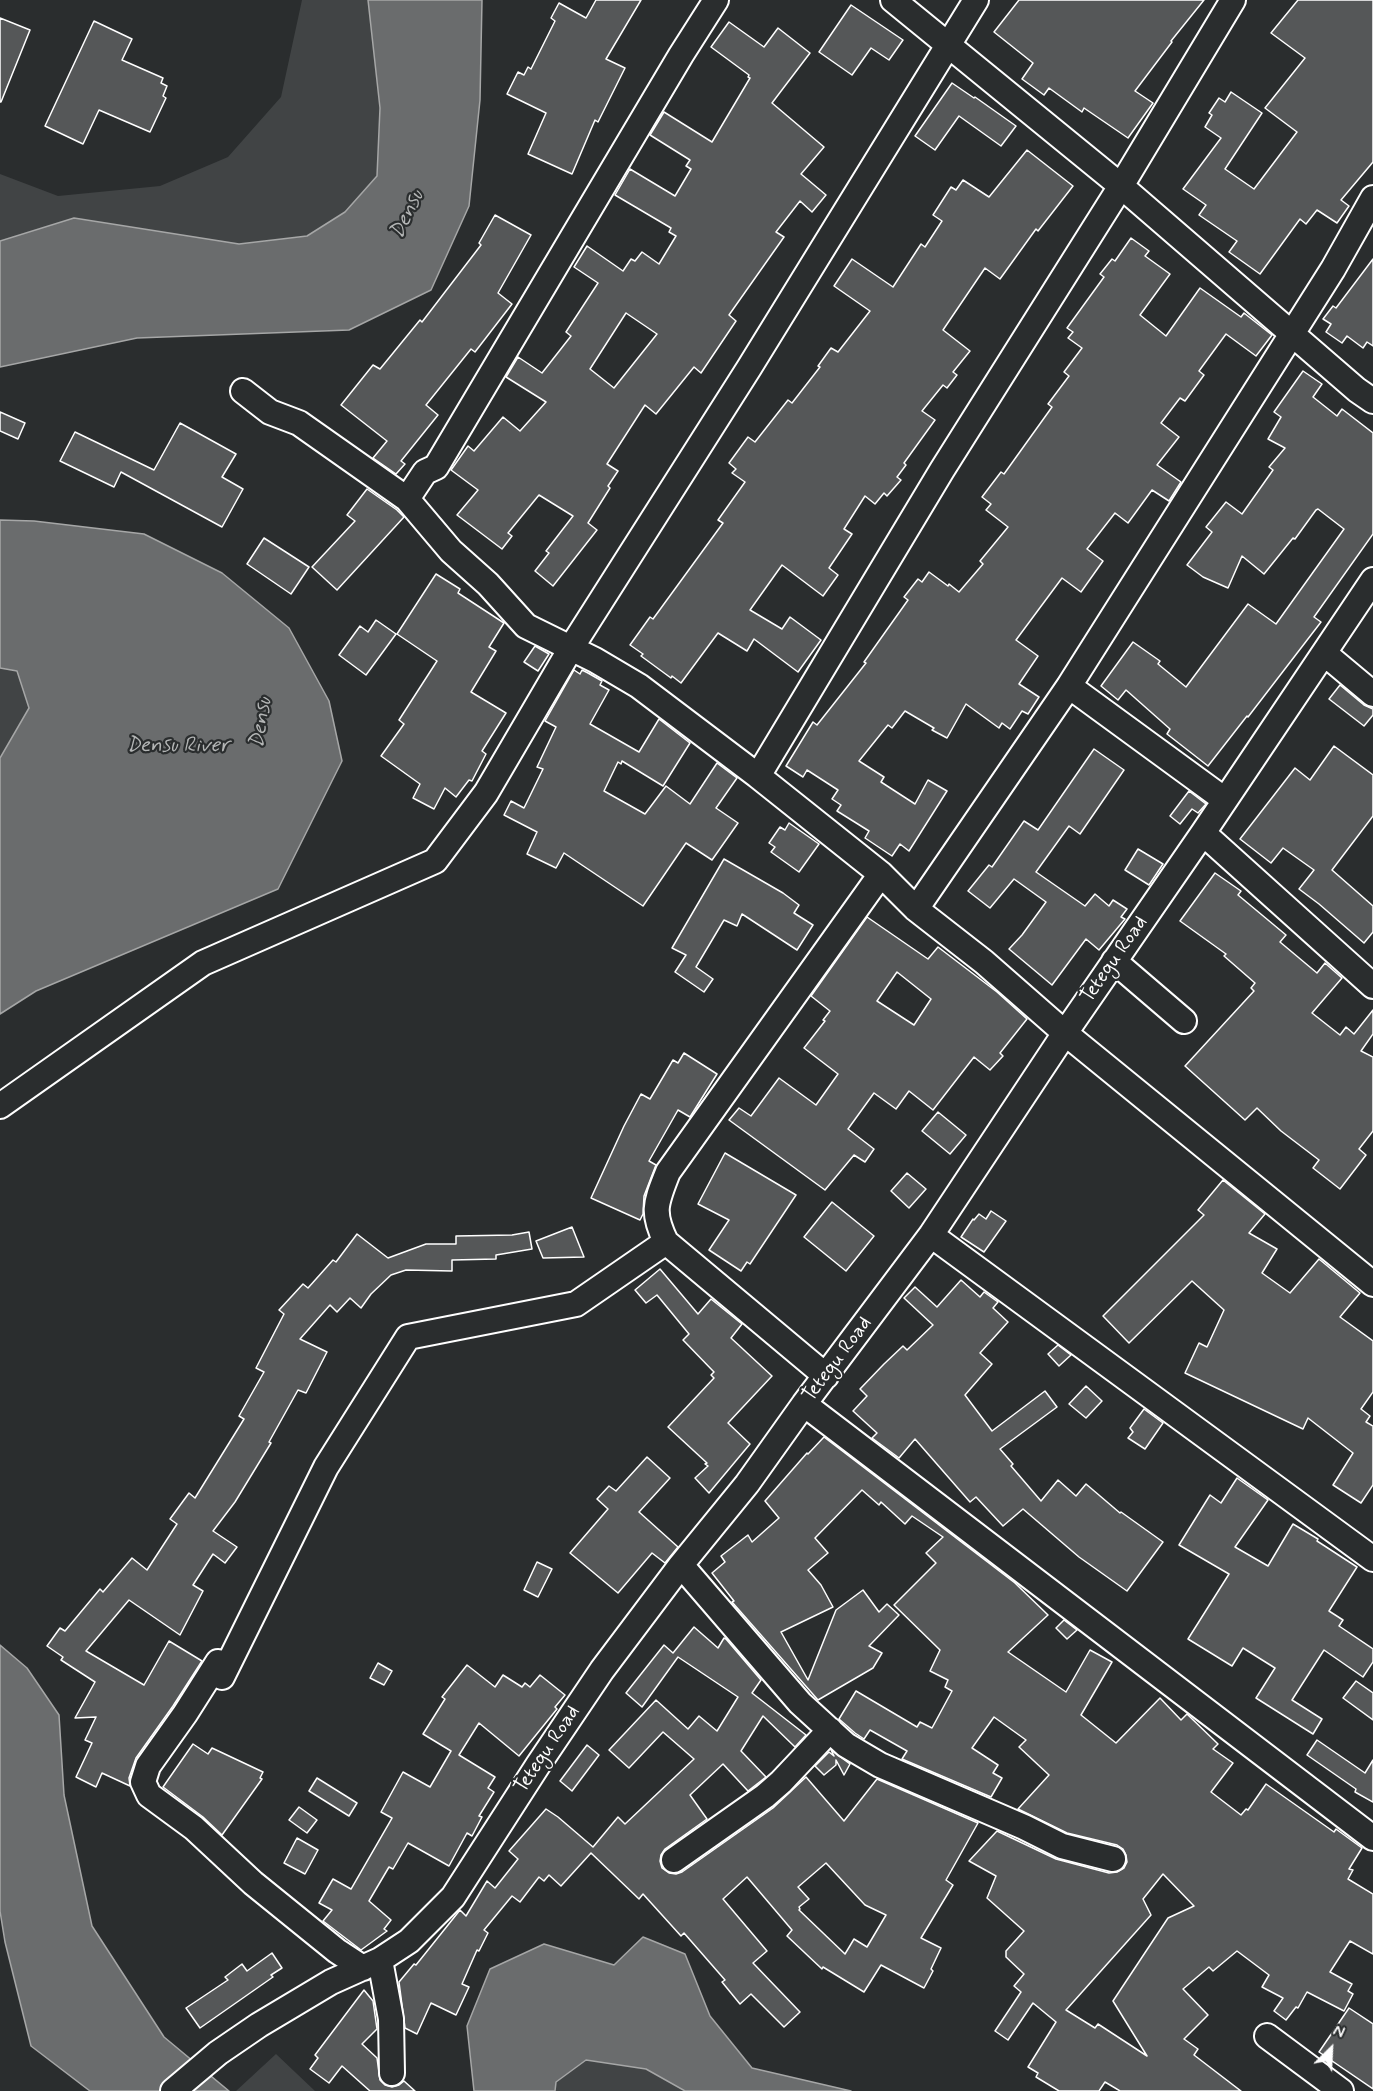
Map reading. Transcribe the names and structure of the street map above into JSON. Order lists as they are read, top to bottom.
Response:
{
  "streets": {
    "street": ["Tetegu Road"]
  },
  "water": ["Densu", "Densu River"],
  "north": "top right"
}
